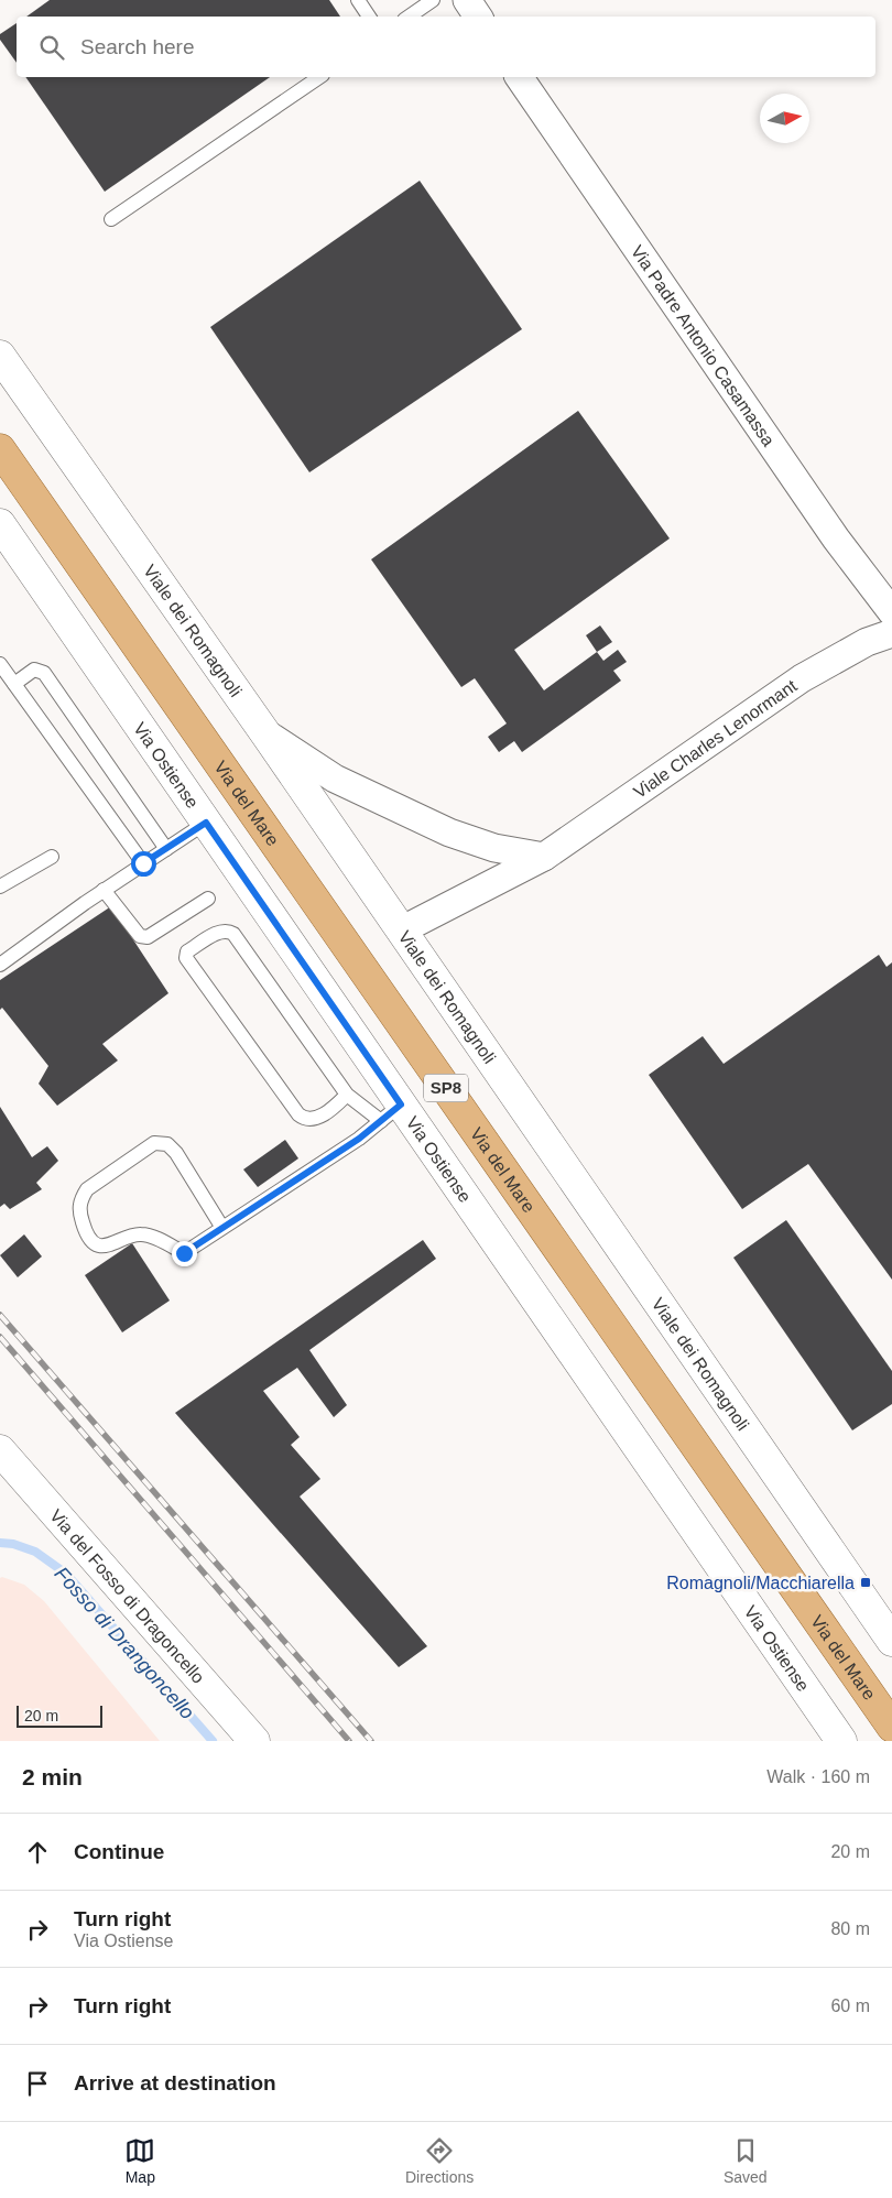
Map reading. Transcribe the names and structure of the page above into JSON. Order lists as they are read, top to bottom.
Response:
{
  "streets": {
    "main road": [
      "Viale dei Romagnoli",
      "Via Ostiense",
      "Via del Mare",
      "SP8",
      "Via del Fosso di Dragoncello"
    ],
    "street": ["Via Padre Antonio Casamassa", "Viale Charles Lenormant"]
  },
  "crossings": [
    ["Viale dei Romagnoli", "Viale Charles Lenormant"]
  ],
  "water": ["Fosso di Drangoncello"],
  "places": {
    "transit": ["Romagnoli/Macchiarella"]
  },
  "scale_bar": "20 m",
  "north": "right",
  "page": {
    "search": "Search here",
    "scale": "20 m",
    "heading": ["2 min", "Walk · 160 m"],
    "list": [
      ["Continue", "20 m"],
      ["Turn right", "Via Ostiense", "80 m"],
      ["Turn right", "60 m"],
      "Arrive at destination"
    ],
    "nav": ["Map", "Directions", "Saved"]
  }
}
